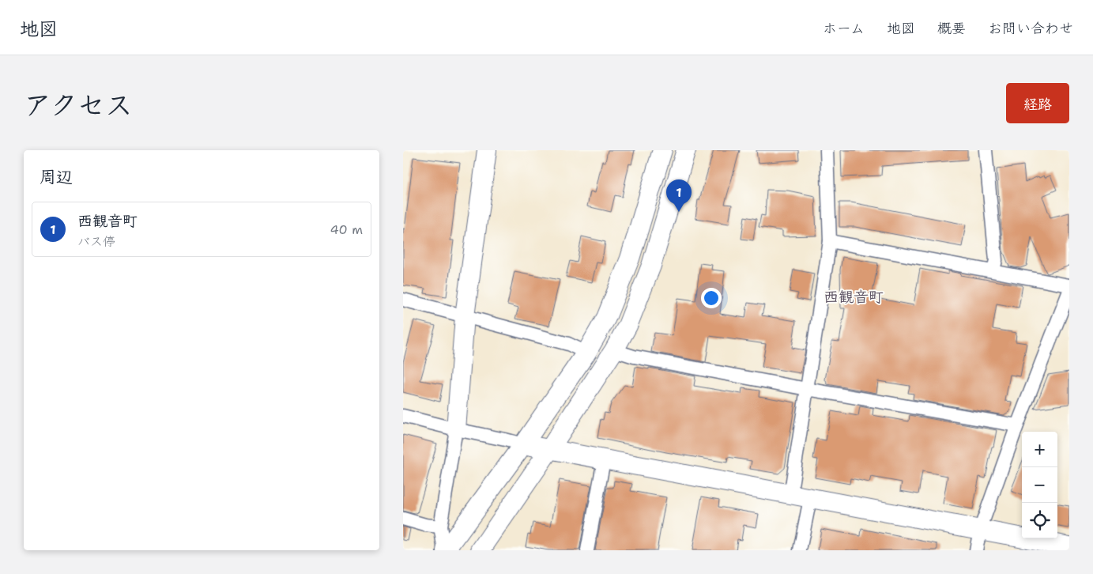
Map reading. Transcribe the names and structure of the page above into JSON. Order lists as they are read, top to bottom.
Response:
{
  "districts": ["西観音町"],
  "page": {
    "header": "地図",
    "nav": [
      "ホーム",
      "地図",
      "概要",
      "お問い合わせ"
    ],
    "title": "アクセス",
    "buttons": "経路",
    "heading": "周辺",
    "pins": "1",
    "list": [
      {
        "mark": "1",
        "name": "西観音町",
        "note": "バス停",
        "value": "40 m"
      }
    ],
    "map_buttons": ["+", "−"]
  }
}
